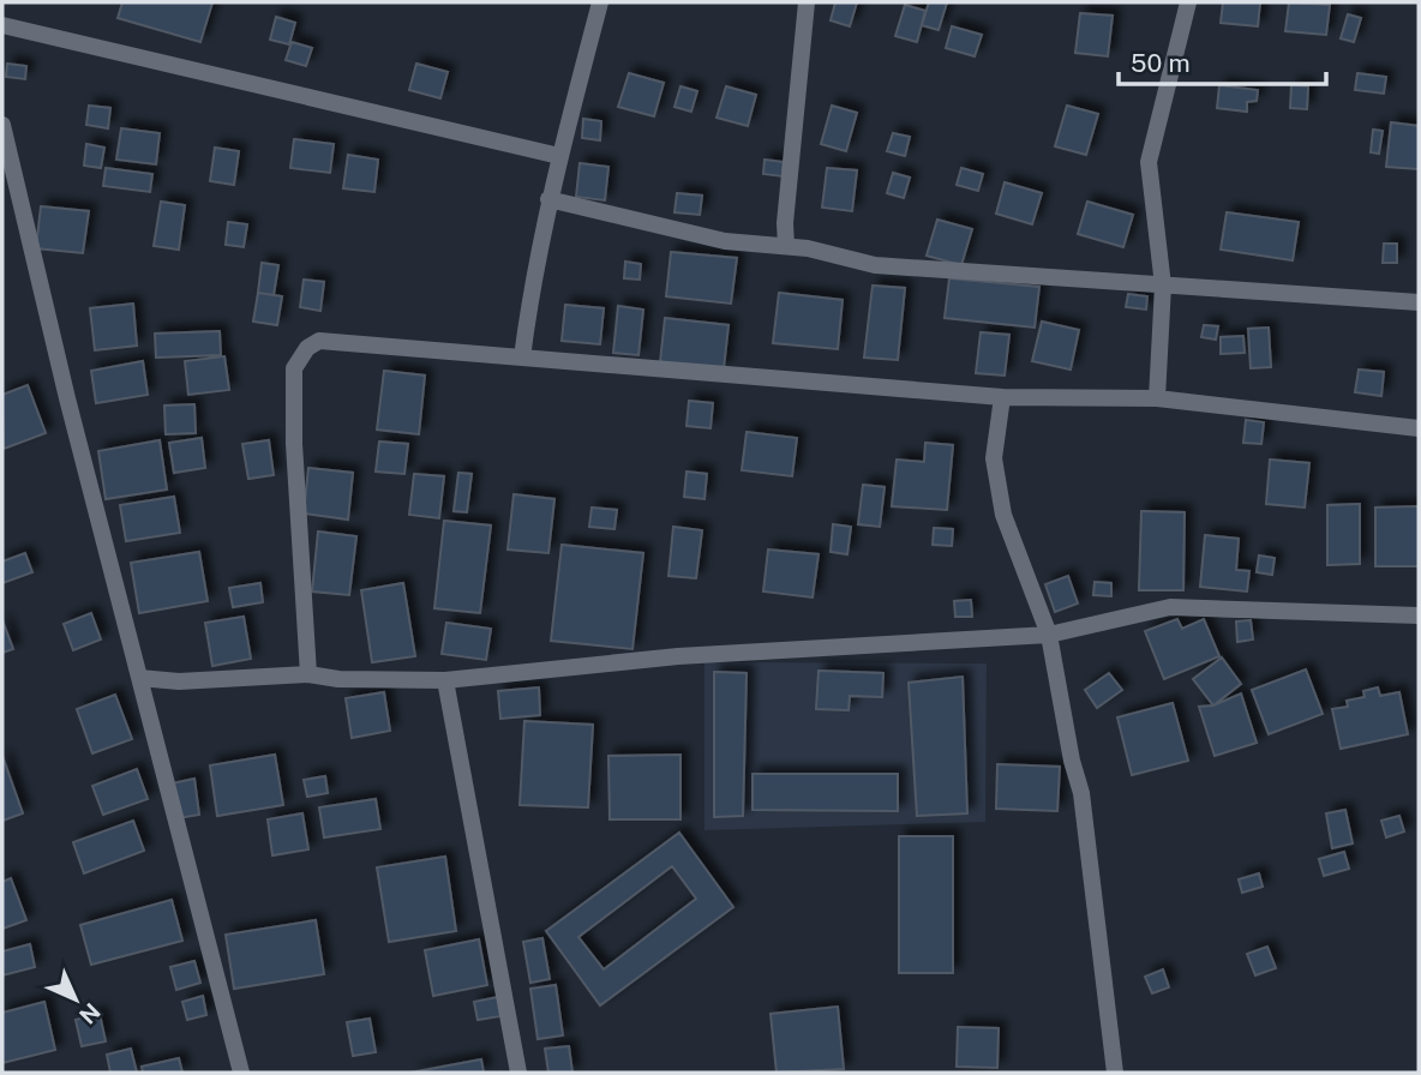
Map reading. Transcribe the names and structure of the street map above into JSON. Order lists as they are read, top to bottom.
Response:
{
  "scale_bar": "50 m",
  "north": "bottom right"
}
